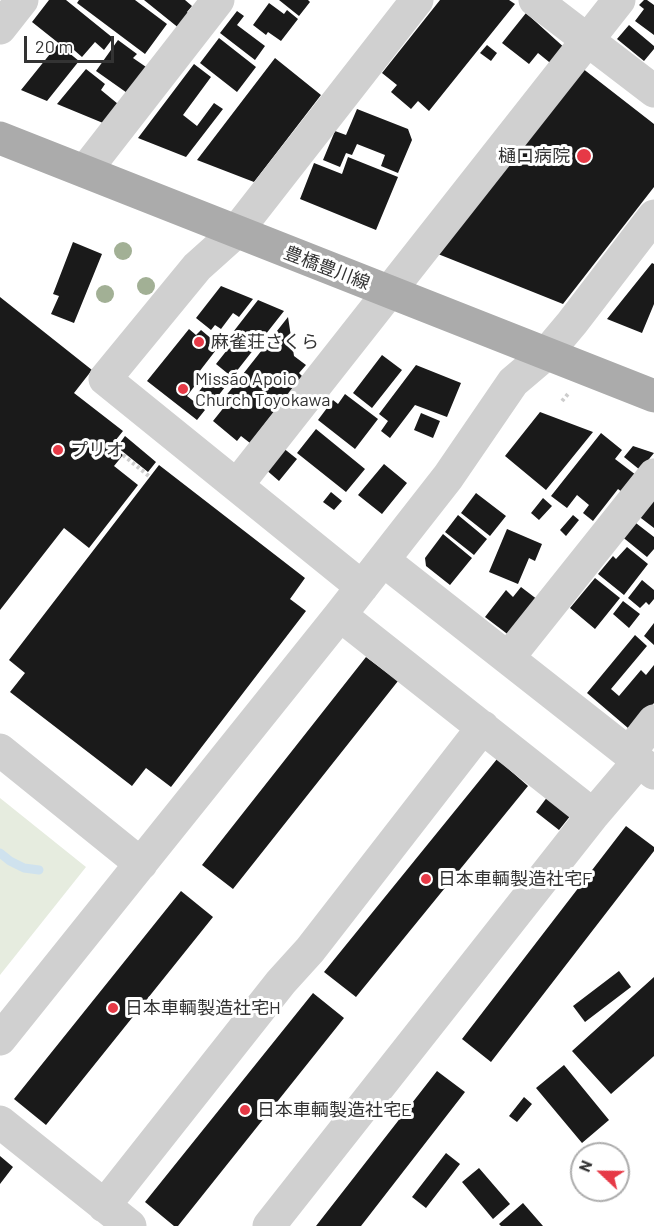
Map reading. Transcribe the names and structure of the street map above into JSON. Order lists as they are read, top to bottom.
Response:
{
  "streets": {
    "main road": ["豊橋豊川線"]
  },
  "places": [
    "樋口病院",
    "麻雀荘さくら",
    "Missão Apoio Church Toyokawa",
    "プリオ",
    "日本車輌製造社宅F",
    "日本車輌製造社宅H",
    "日本車輌製造社宅E"
  ],
  "scale_bar": "20 m",
  "north": "left"
}
